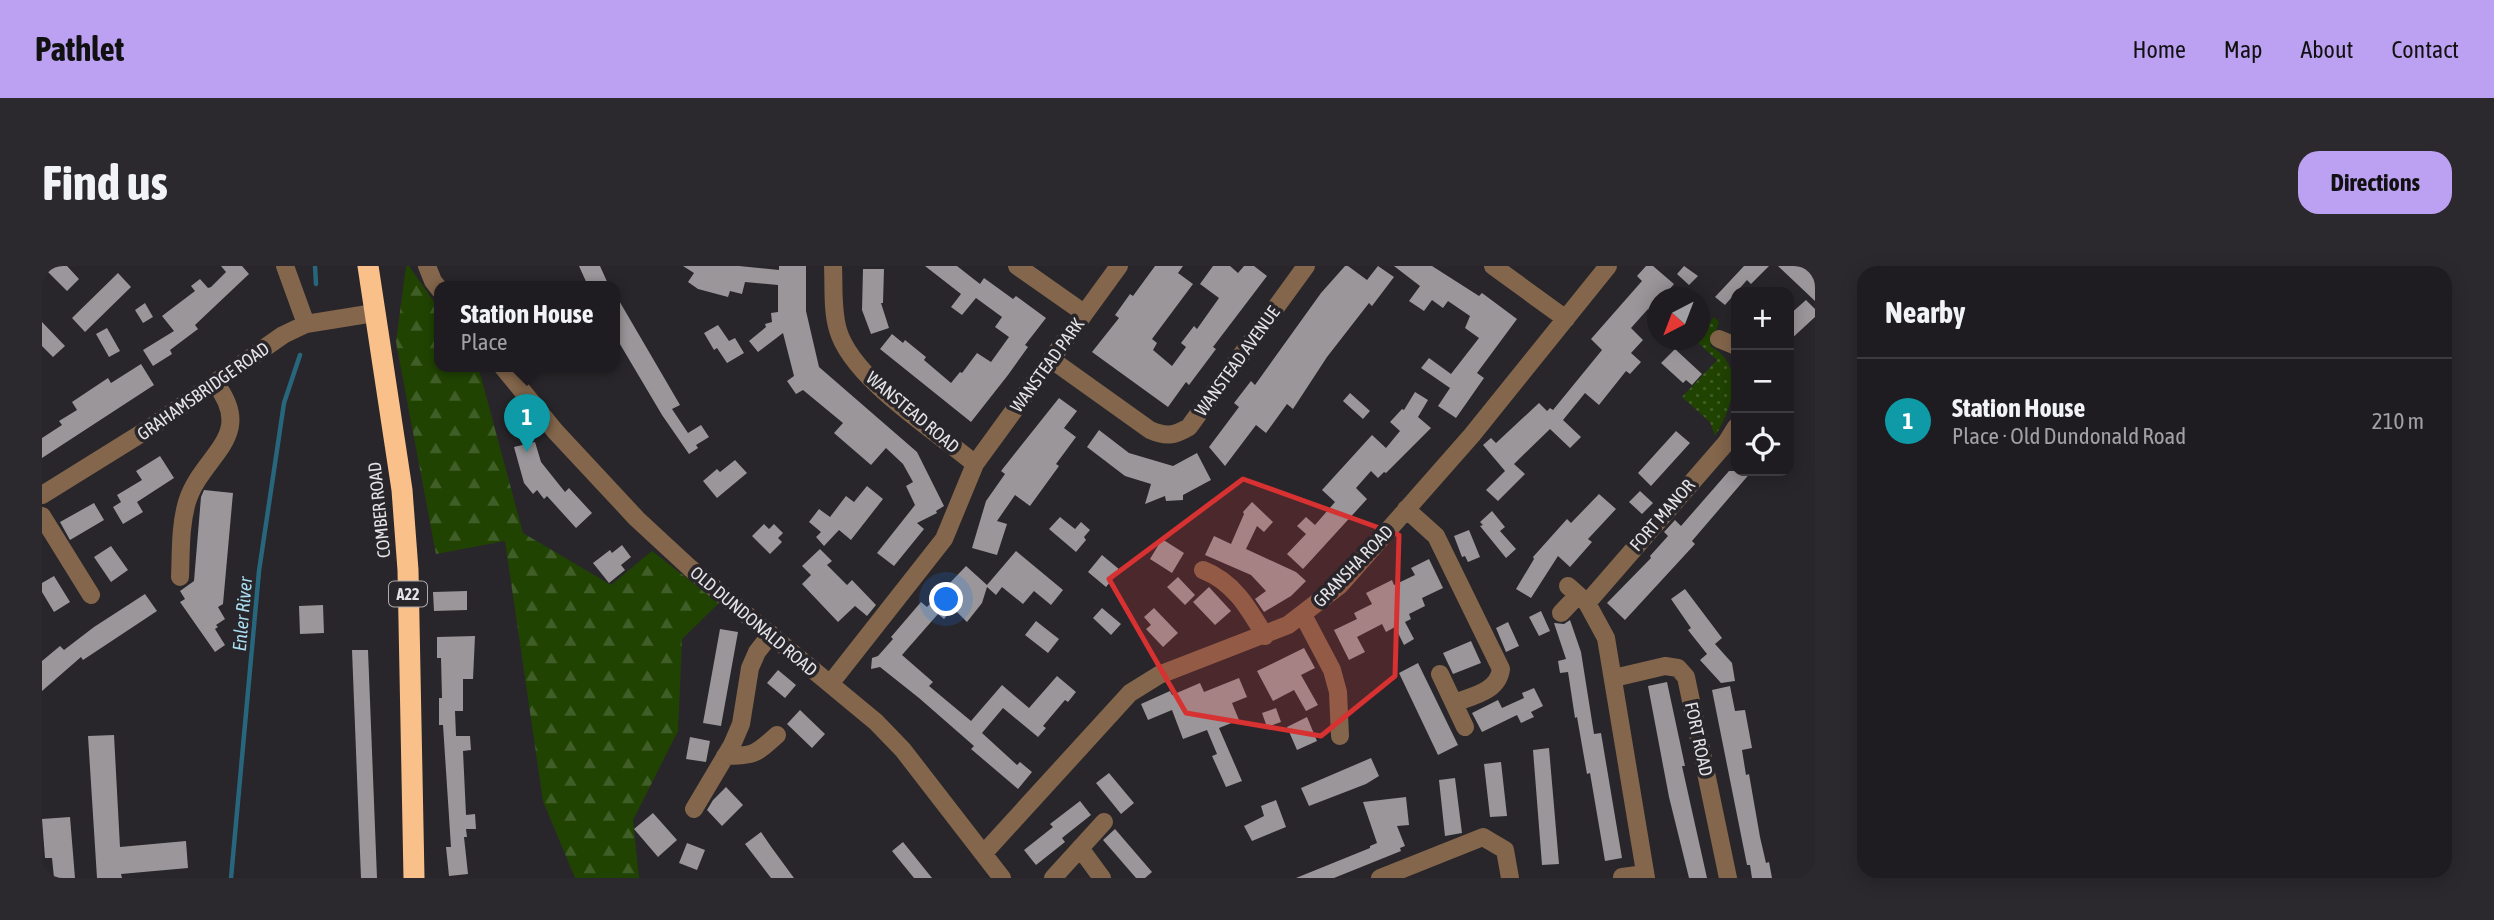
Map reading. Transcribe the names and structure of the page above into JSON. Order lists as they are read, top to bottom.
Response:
{
  "streets": {
    "highway": ["COMBER ROAD", "A22"],
    "street": [
      "WANSTEAD AVENUE",
      "WANSTEAD PARK",
      "GRAHAMSBRIDGE ROAD",
      "WANSTEAD ROAD",
      "FORT MANOR",
      "GRANSHA ROAD",
      "OLD DUNDONALD ROAD",
      "FORT ROAD"
    ]
  },
  "crossings": [
    ["WANSTEAD AVENUE", "WANSTEAD PARK"],
    ["WANSTEAD PARK", "WANSTEAD ROAD"],
    ["GRAHAMSBRIDGE ROAD", "COMBER ROAD"],
    ["WANSTEAD ROAD", "OLD DUNDONALD ROAD"],
    ["GRANSHA ROAD", "OLD DUNDONALD ROAD"]
  ],
  "water": ["Enler River"],
  "north": "bottom left",
  "page": {
    "header": "Pathlet",
    "nav": [
      "Home",
      "Map",
      "About",
      "Contact"
    ],
    "buttons": "Directions",
    "title": "Find us",
    "heading": "Nearby",
    "popup": ["Station House", "Place"],
    "map_buttons": ["+", "−"],
    "list": [
      {
        "mark": "1",
        "name": "Station House",
        "note": "Place · Old Dundonald Road",
        "value": "210 m"
      }
    ],
    "pins": "1"
  }
}
